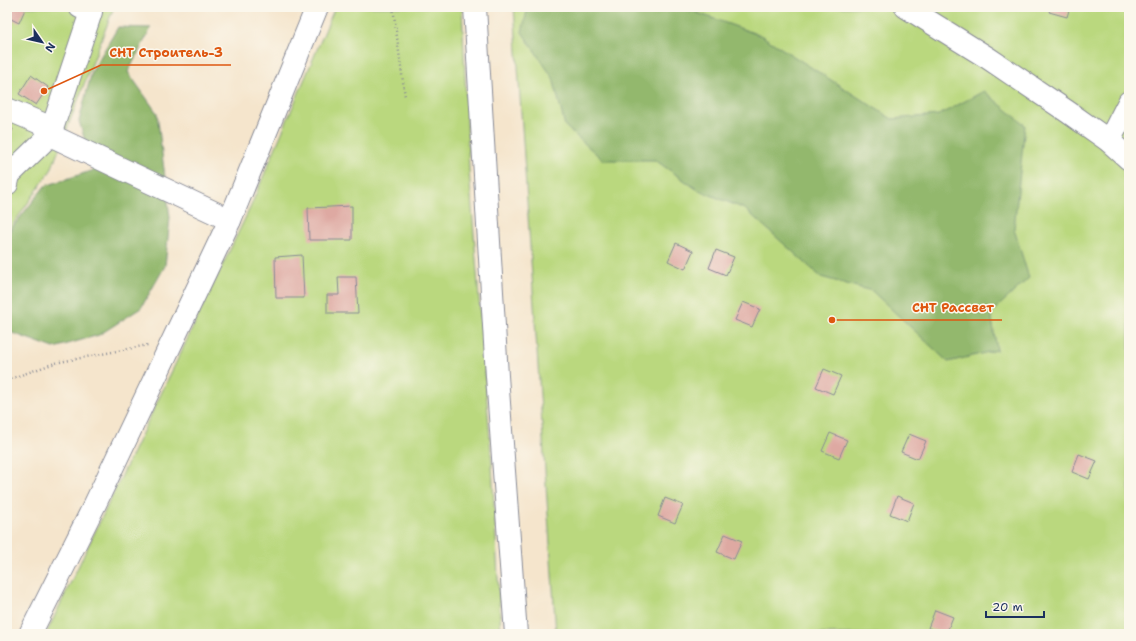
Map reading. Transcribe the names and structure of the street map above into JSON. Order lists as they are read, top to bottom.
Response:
{
  "places": ["СНТ Строитель-3", "СНТ Рассвет"],
  "scale_bar": "20 m",
  "north": "bottom right"
}
